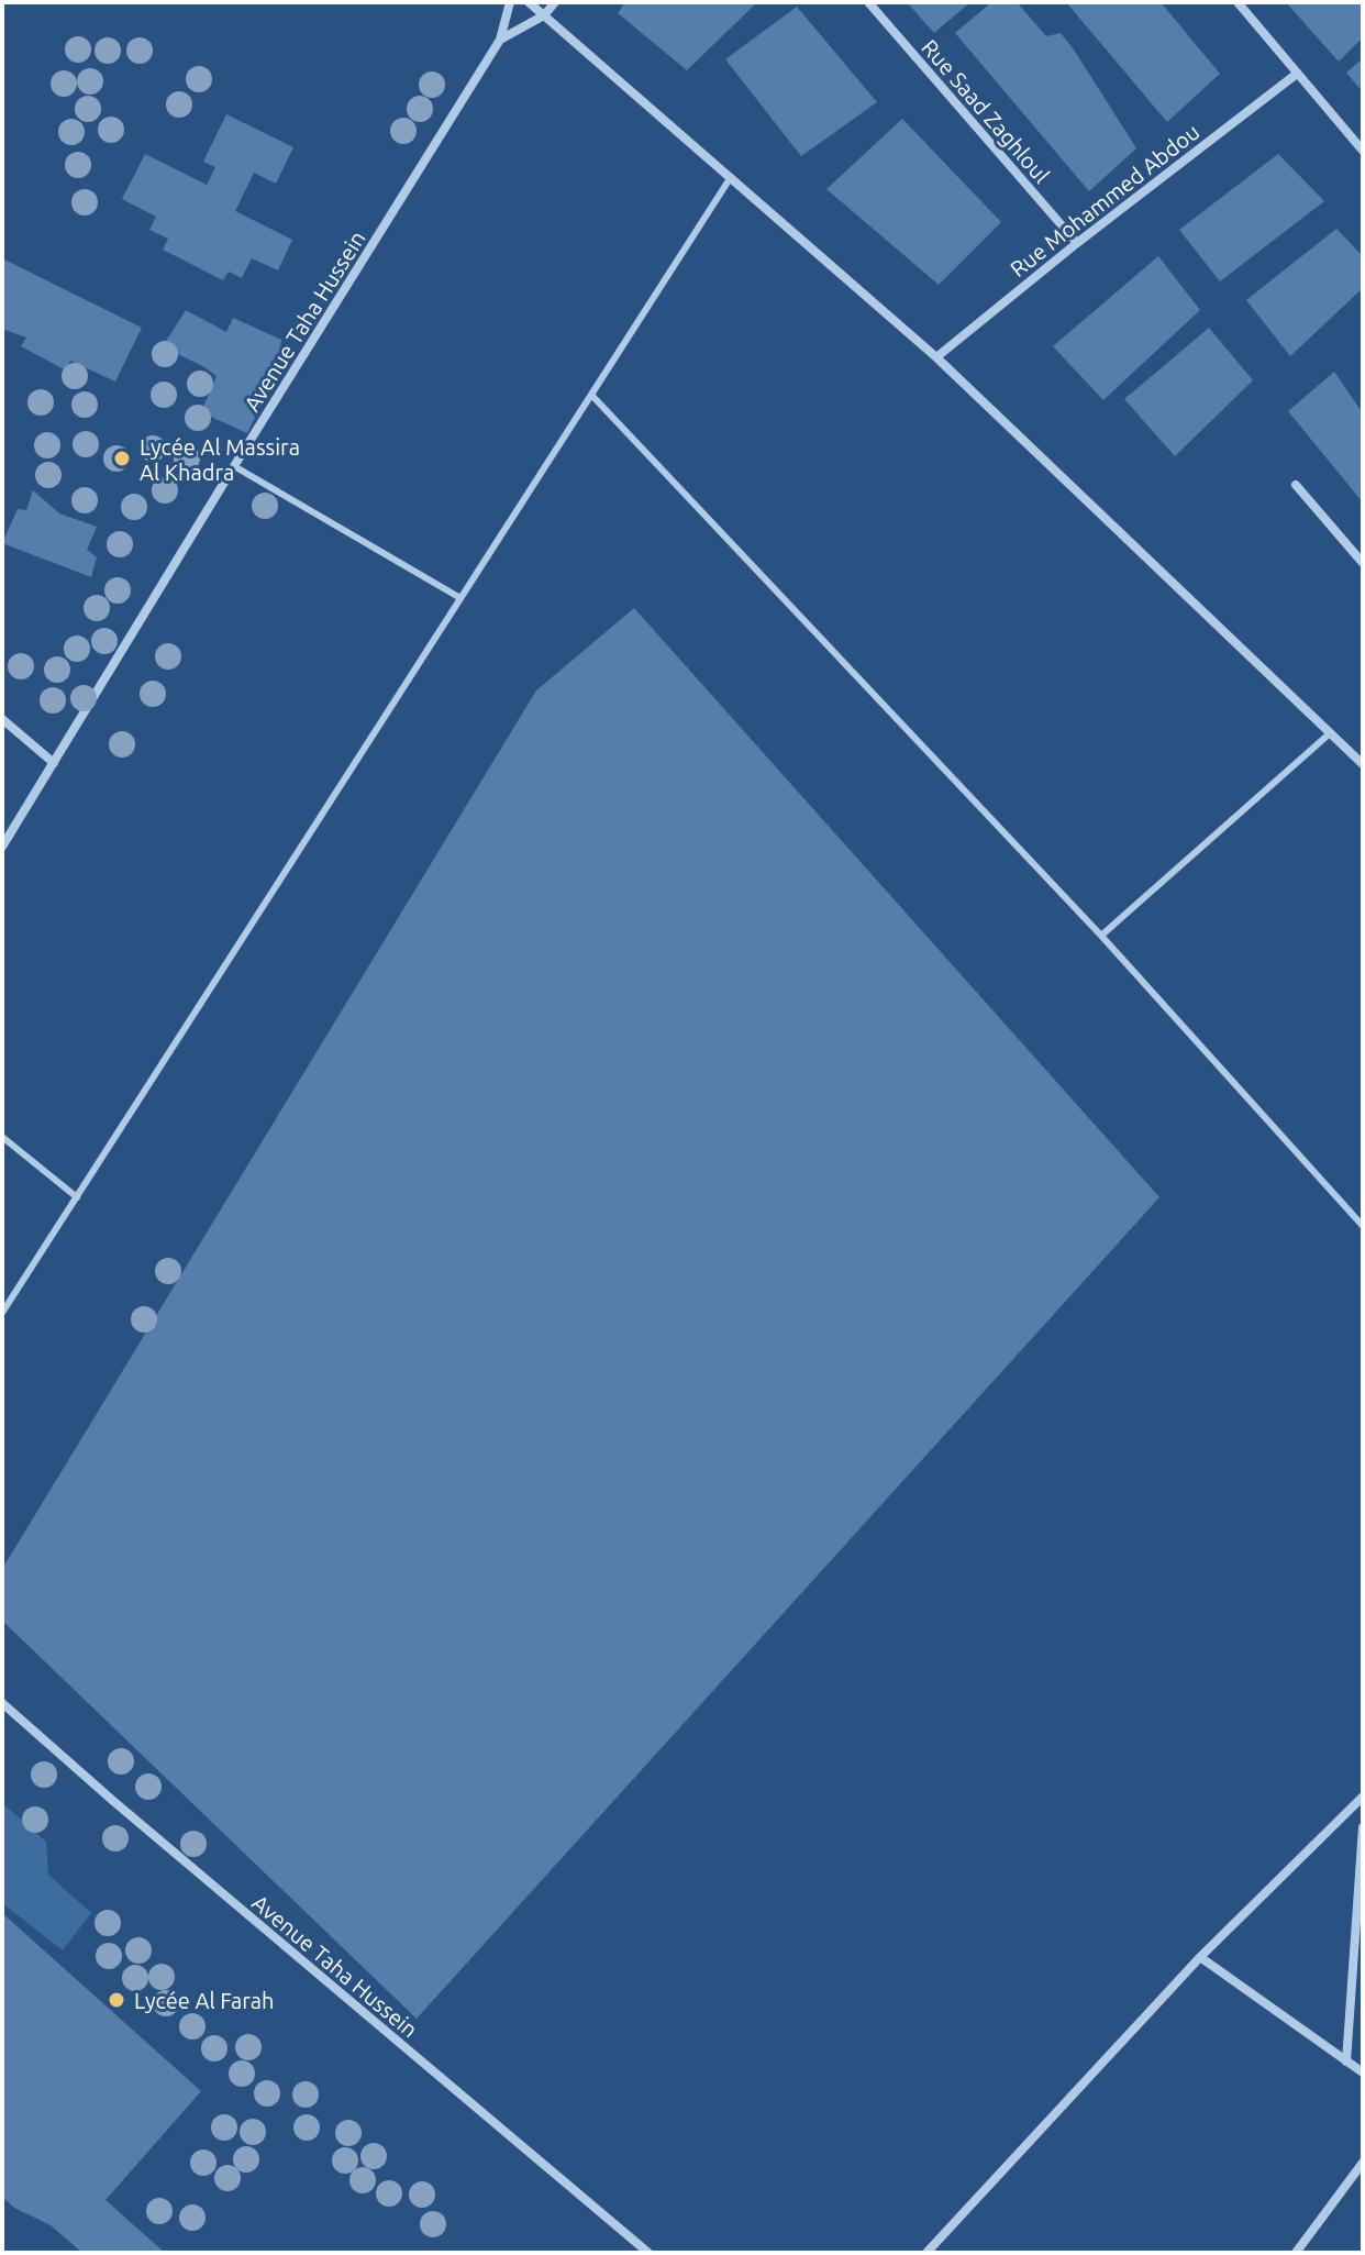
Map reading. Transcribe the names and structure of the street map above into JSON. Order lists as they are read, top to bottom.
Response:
{
  "streets": {
    "street": ["Rue Saad Zaghloul", "Rue Mohammed Abdou", "Avenue Taha Hussein"]
  },
  "crossings": [
    ["Rue Saad Zaghloul", "Rue Mohammed Abdou"]
  ],
  "places": ["Lycée Al Massira Al Khadra", "Lycée Al Farah"]
}
